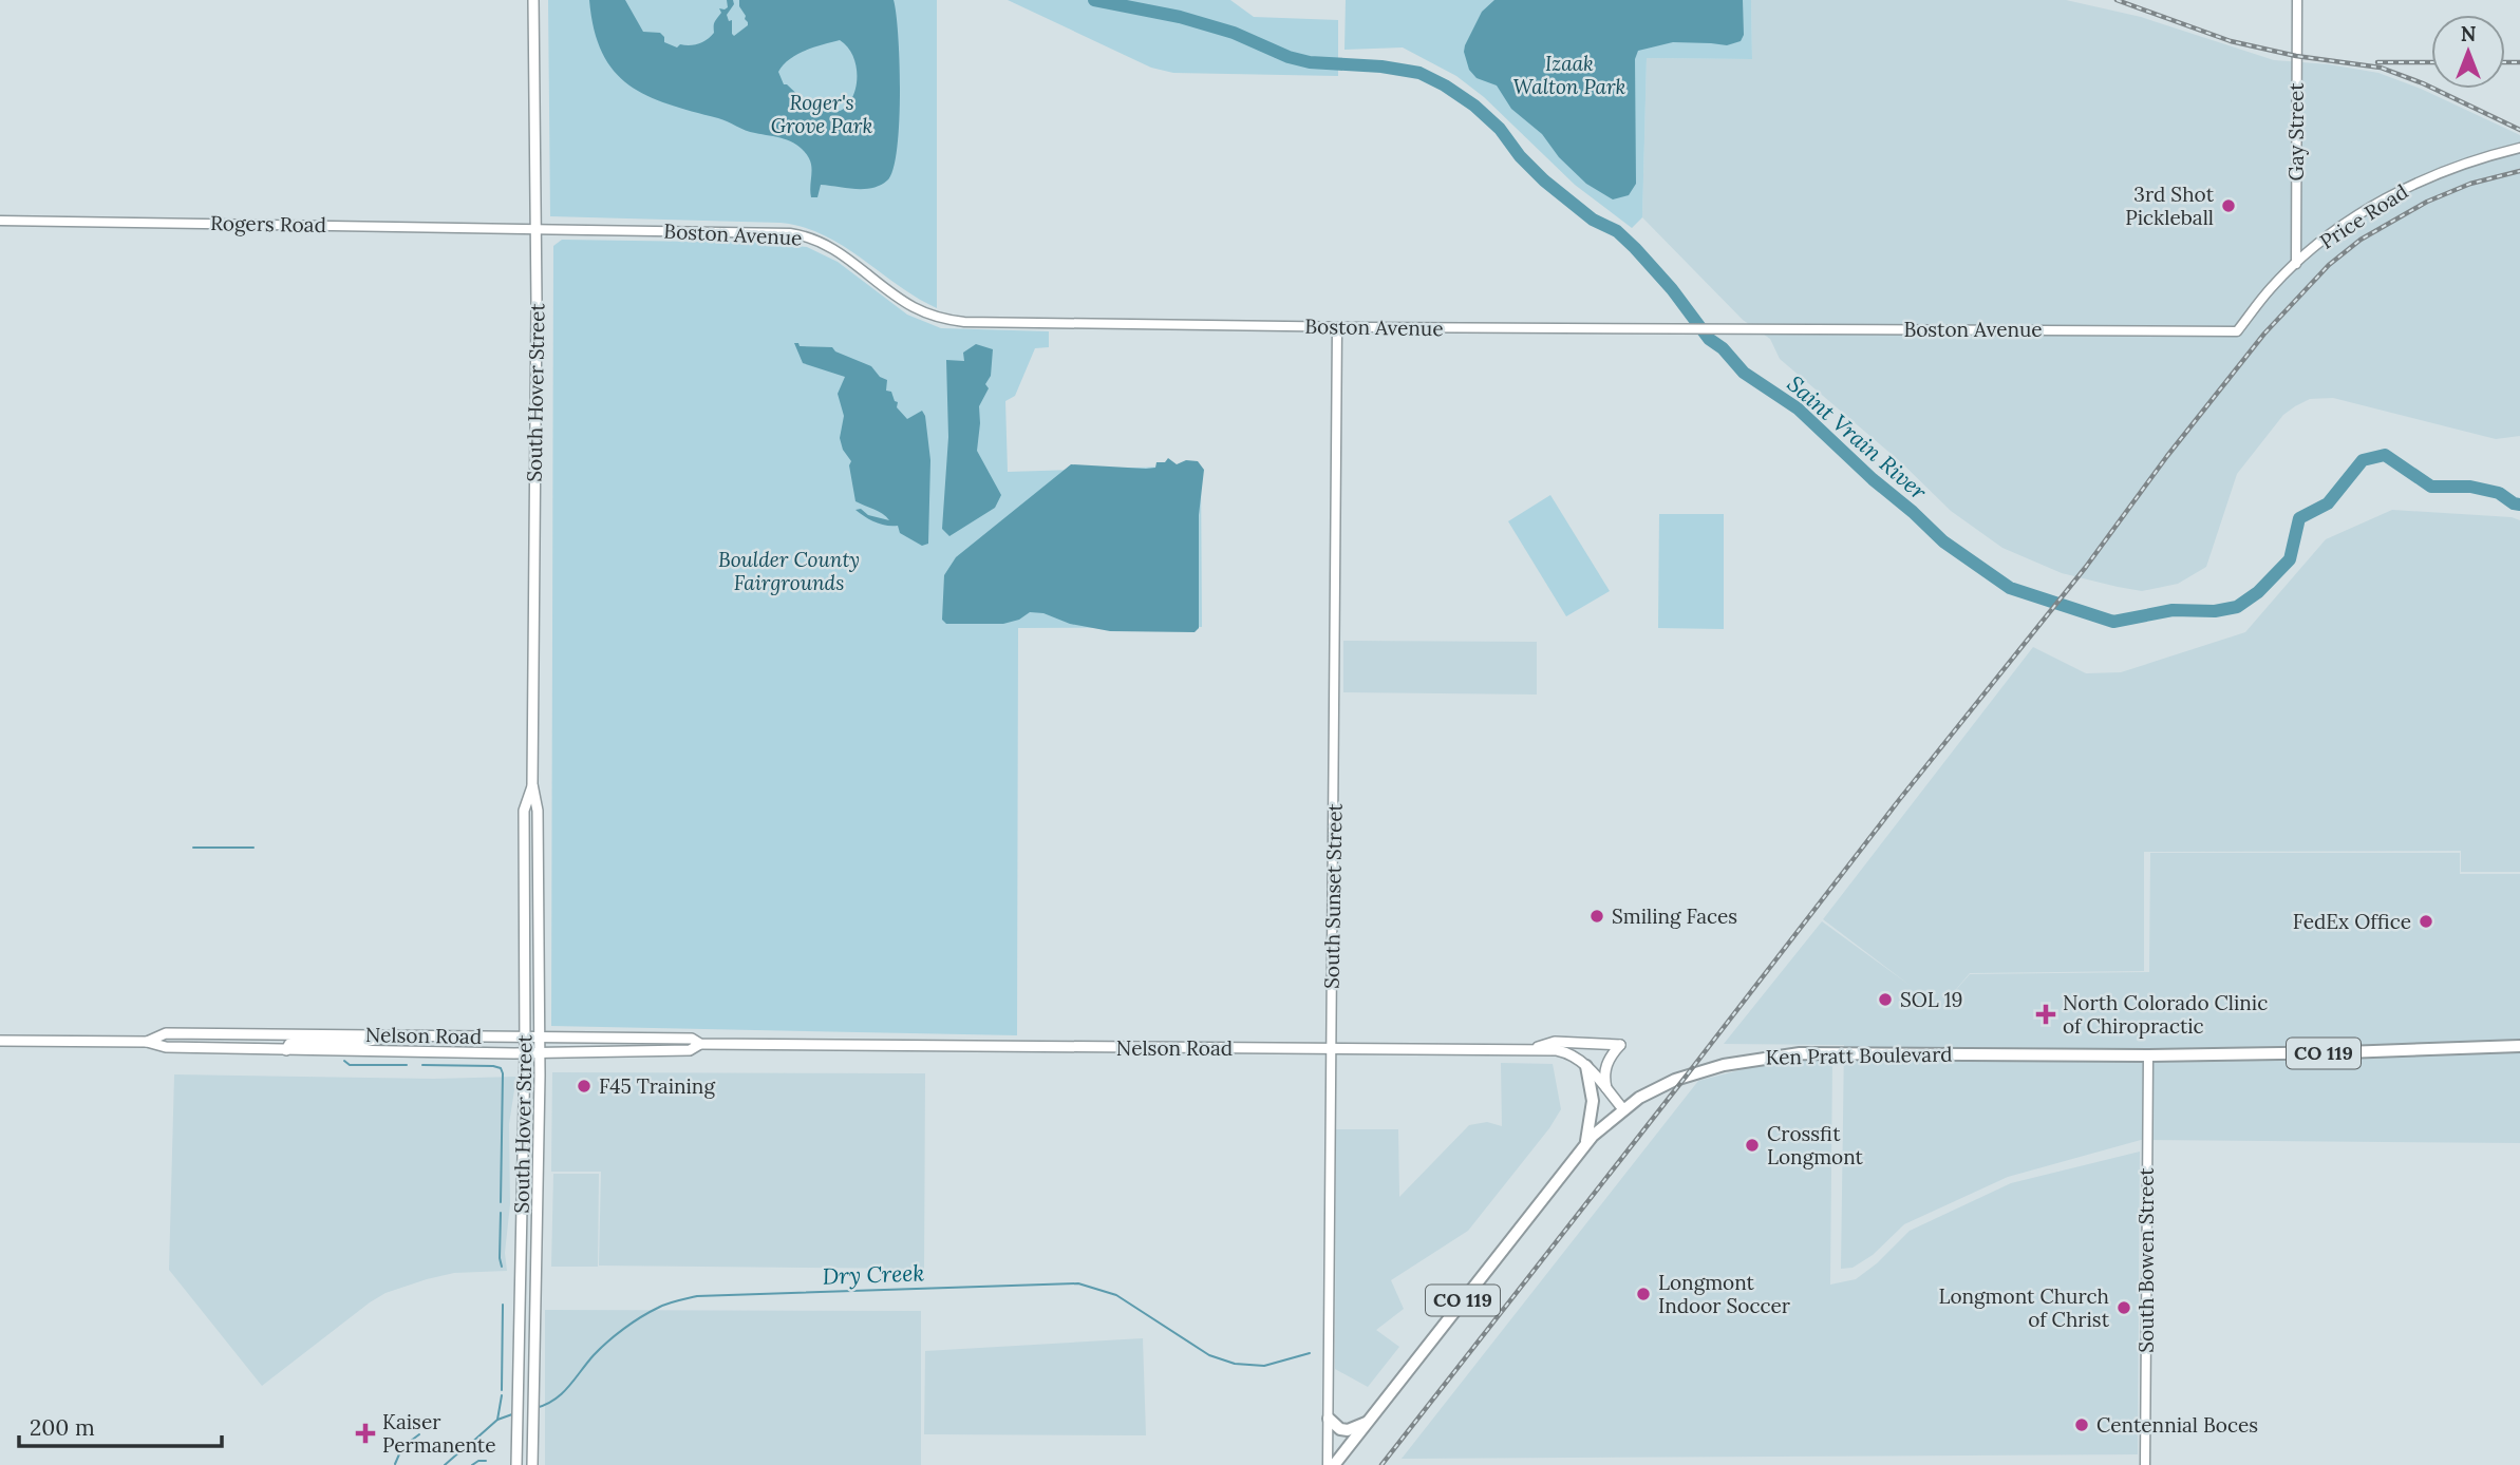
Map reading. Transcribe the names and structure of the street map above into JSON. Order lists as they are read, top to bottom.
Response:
{
  "streets": {
    "highway": ["CO 119", "Ken Pratt Boulevard"],
    "main road": ["South Hover Street", "Nelson Road"],
    "street": [
      "Gay Street",
      "Price Road",
      "Rogers Road",
      "Boston Avenue",
      "South Sunset Street",
      "South Bowen Street"
    ]
  },
  "crossings": [
    ["Gay Street", "Price Road"],
    ["Price Road", "Boston Avenue"],
    ["Rogers Road", "Boston Avenue"],
    ["Rogers Road", "South Hover Street"],
    ["Boston Avenue", "South Hover Street"],
    ["Boston Avenue", "South Sunset Street"],
    ["South Hover Street", "Nelson Road"],
    ["South Sunset Street", "Nelson Road"],
    ["Nelson Road", "Ken Pratt Boulevard"],
    ["Ken Pratt Boulevard", "South Bowen Street"]
  ],
  "water": ["Saint Vrain River", "Dry Creek"],
  "parks": ["Izaak Walton Park", "Roger's Grove Park", "Boulder County Fairgrounds"],
  "places": {
    "other": [
      "3rd Shot Pickleball",
      "Smiling Faces",
      "FedEx Office",
      "SOL 19",
      "F45 Training",
      "Crossfit Longmont",
      "Longmont Indoor Soccer",
      "Longmont Church of Christ",
      "Centennial Boces"
    ],
    "health": ["North Colorado Clinic of Chiropractic", "Kaiser Permanente"]
  },
  "scale_bar": "200 m",
  "north": "top"
}
